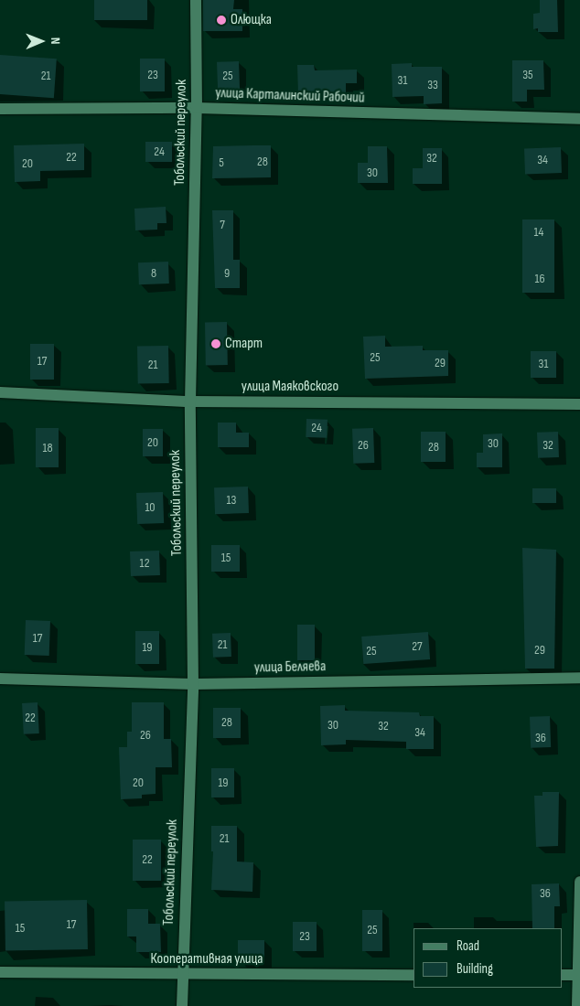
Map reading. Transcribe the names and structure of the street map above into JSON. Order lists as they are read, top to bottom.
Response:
{
  "streets": {
    "street": [
      "улица Карталинский Рабочий",
      "Тобольский переулок",
      "улица Маяковского",
      "улица Беляева",
      "Кооперативная улица"
    ]
  },
  "crossings": [
    ["улица Карталинский Рабочий", "Тобольский переулок"],
    ["Тобольский переулок", "улица Маяковского"],
    ["Тобольский переулок", "улица Беляева"],
    ["Тобольский переулок", "Кооперативная улица"]
  ],
  "places": ["Олющка", "Старт"],
  "house_numbers": [
    "23",
    "35",
    "21",
    "25",
    "31",
    "33",
    "24",
    "22",
    "32",
    "34",
    "28",
    "5",
    "20",
    "30",
    "7",
    "14",
    "8",
    "9",
    "16",
    "25",
    "17",
    "29",
    "31",
    "21",
    "24",
    "20",
    "30",
    "26",
    "32",
    "28",
    "18",
    "13",
    "10",
    "15",
    "12",
    "17",
    "21",
    "27",
    "19",
    "29",
    "25",
    "22",
    "28",
    "30",
    "32",
    "34",
    "26",
    "36",
    "20",
    "19",
    "21",
    "22",
    "36",
    "17",
    "15",
    "25",
    "23"
  ],
  "legend": ["Road", "Building"],
  "north": "right"
}
